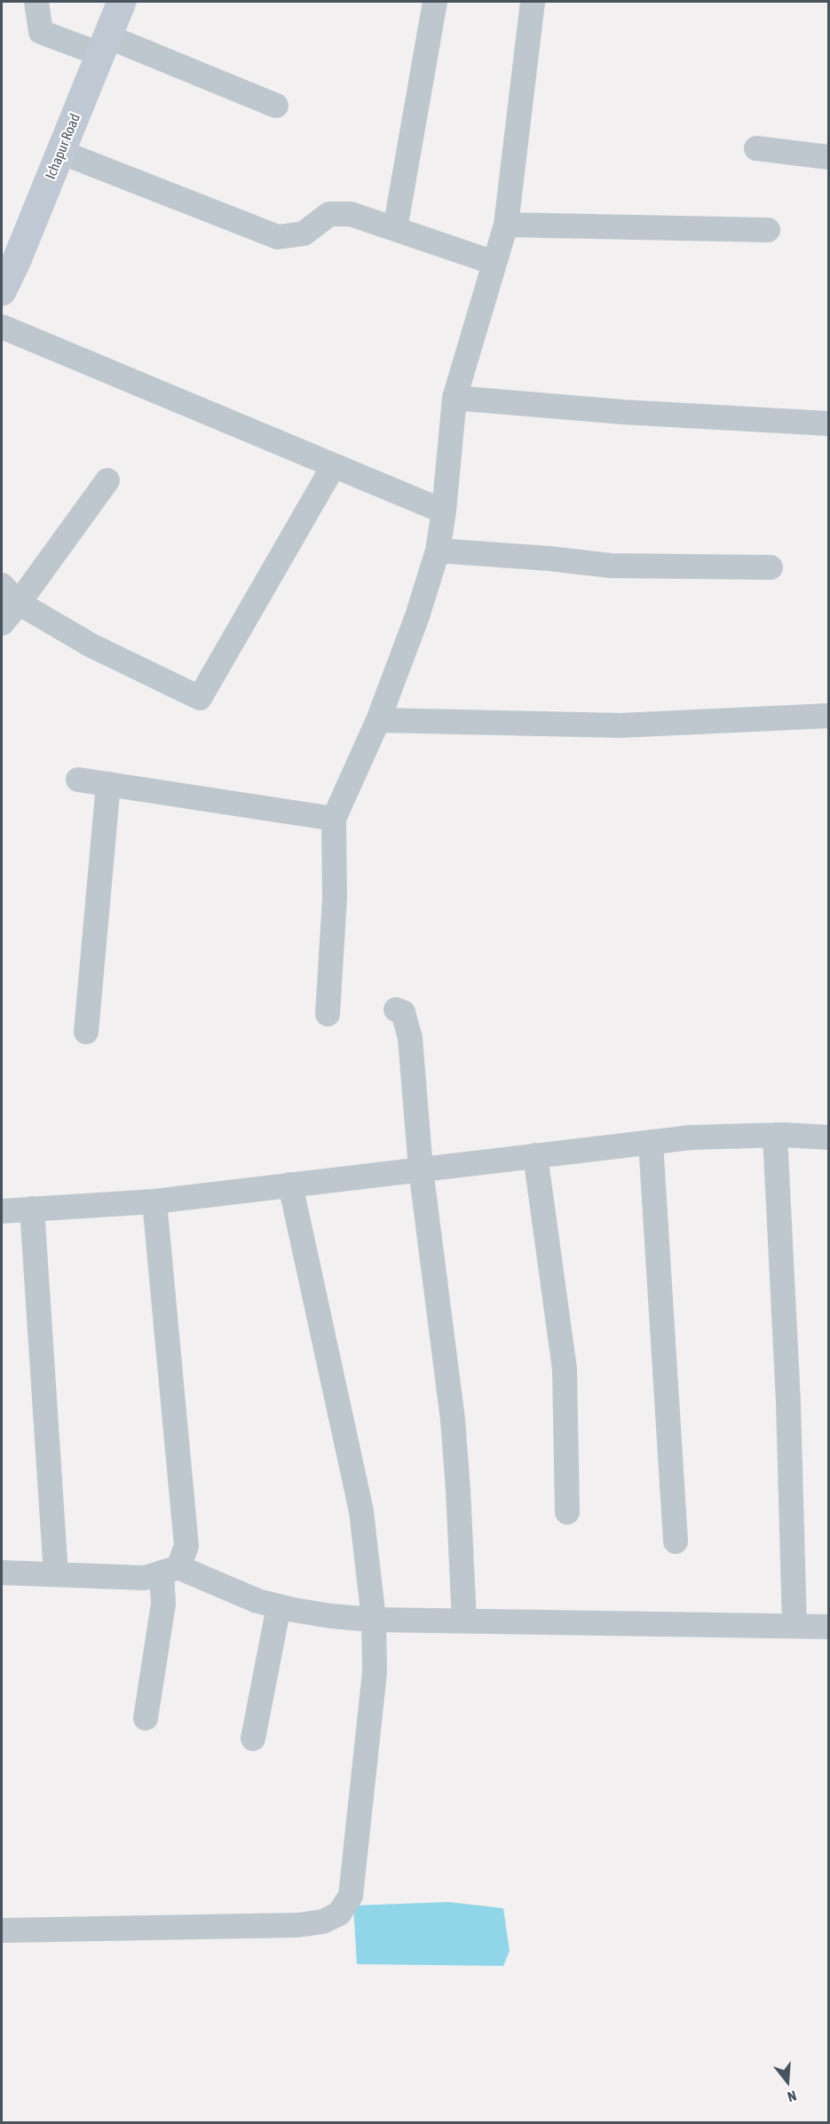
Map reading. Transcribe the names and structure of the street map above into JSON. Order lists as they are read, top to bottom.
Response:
{
  "streets": {
    "street": ["Ichapur Road"]
  },
  "north": "bottom"
}
